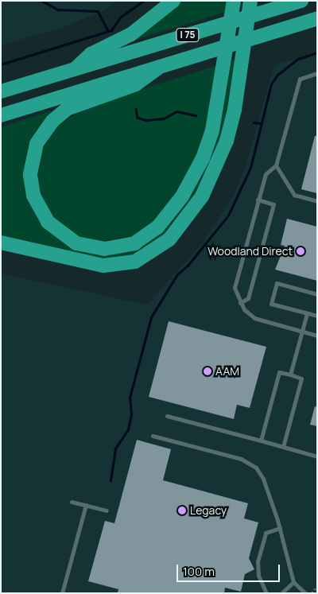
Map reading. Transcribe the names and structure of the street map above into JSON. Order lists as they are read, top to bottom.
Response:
{
  "streets": {
    "highway": ["I 75"]
  },
  "places": ["Woodland Direct", "AAM", "Legacy"],
  "scale_bar": "100 m"
}
